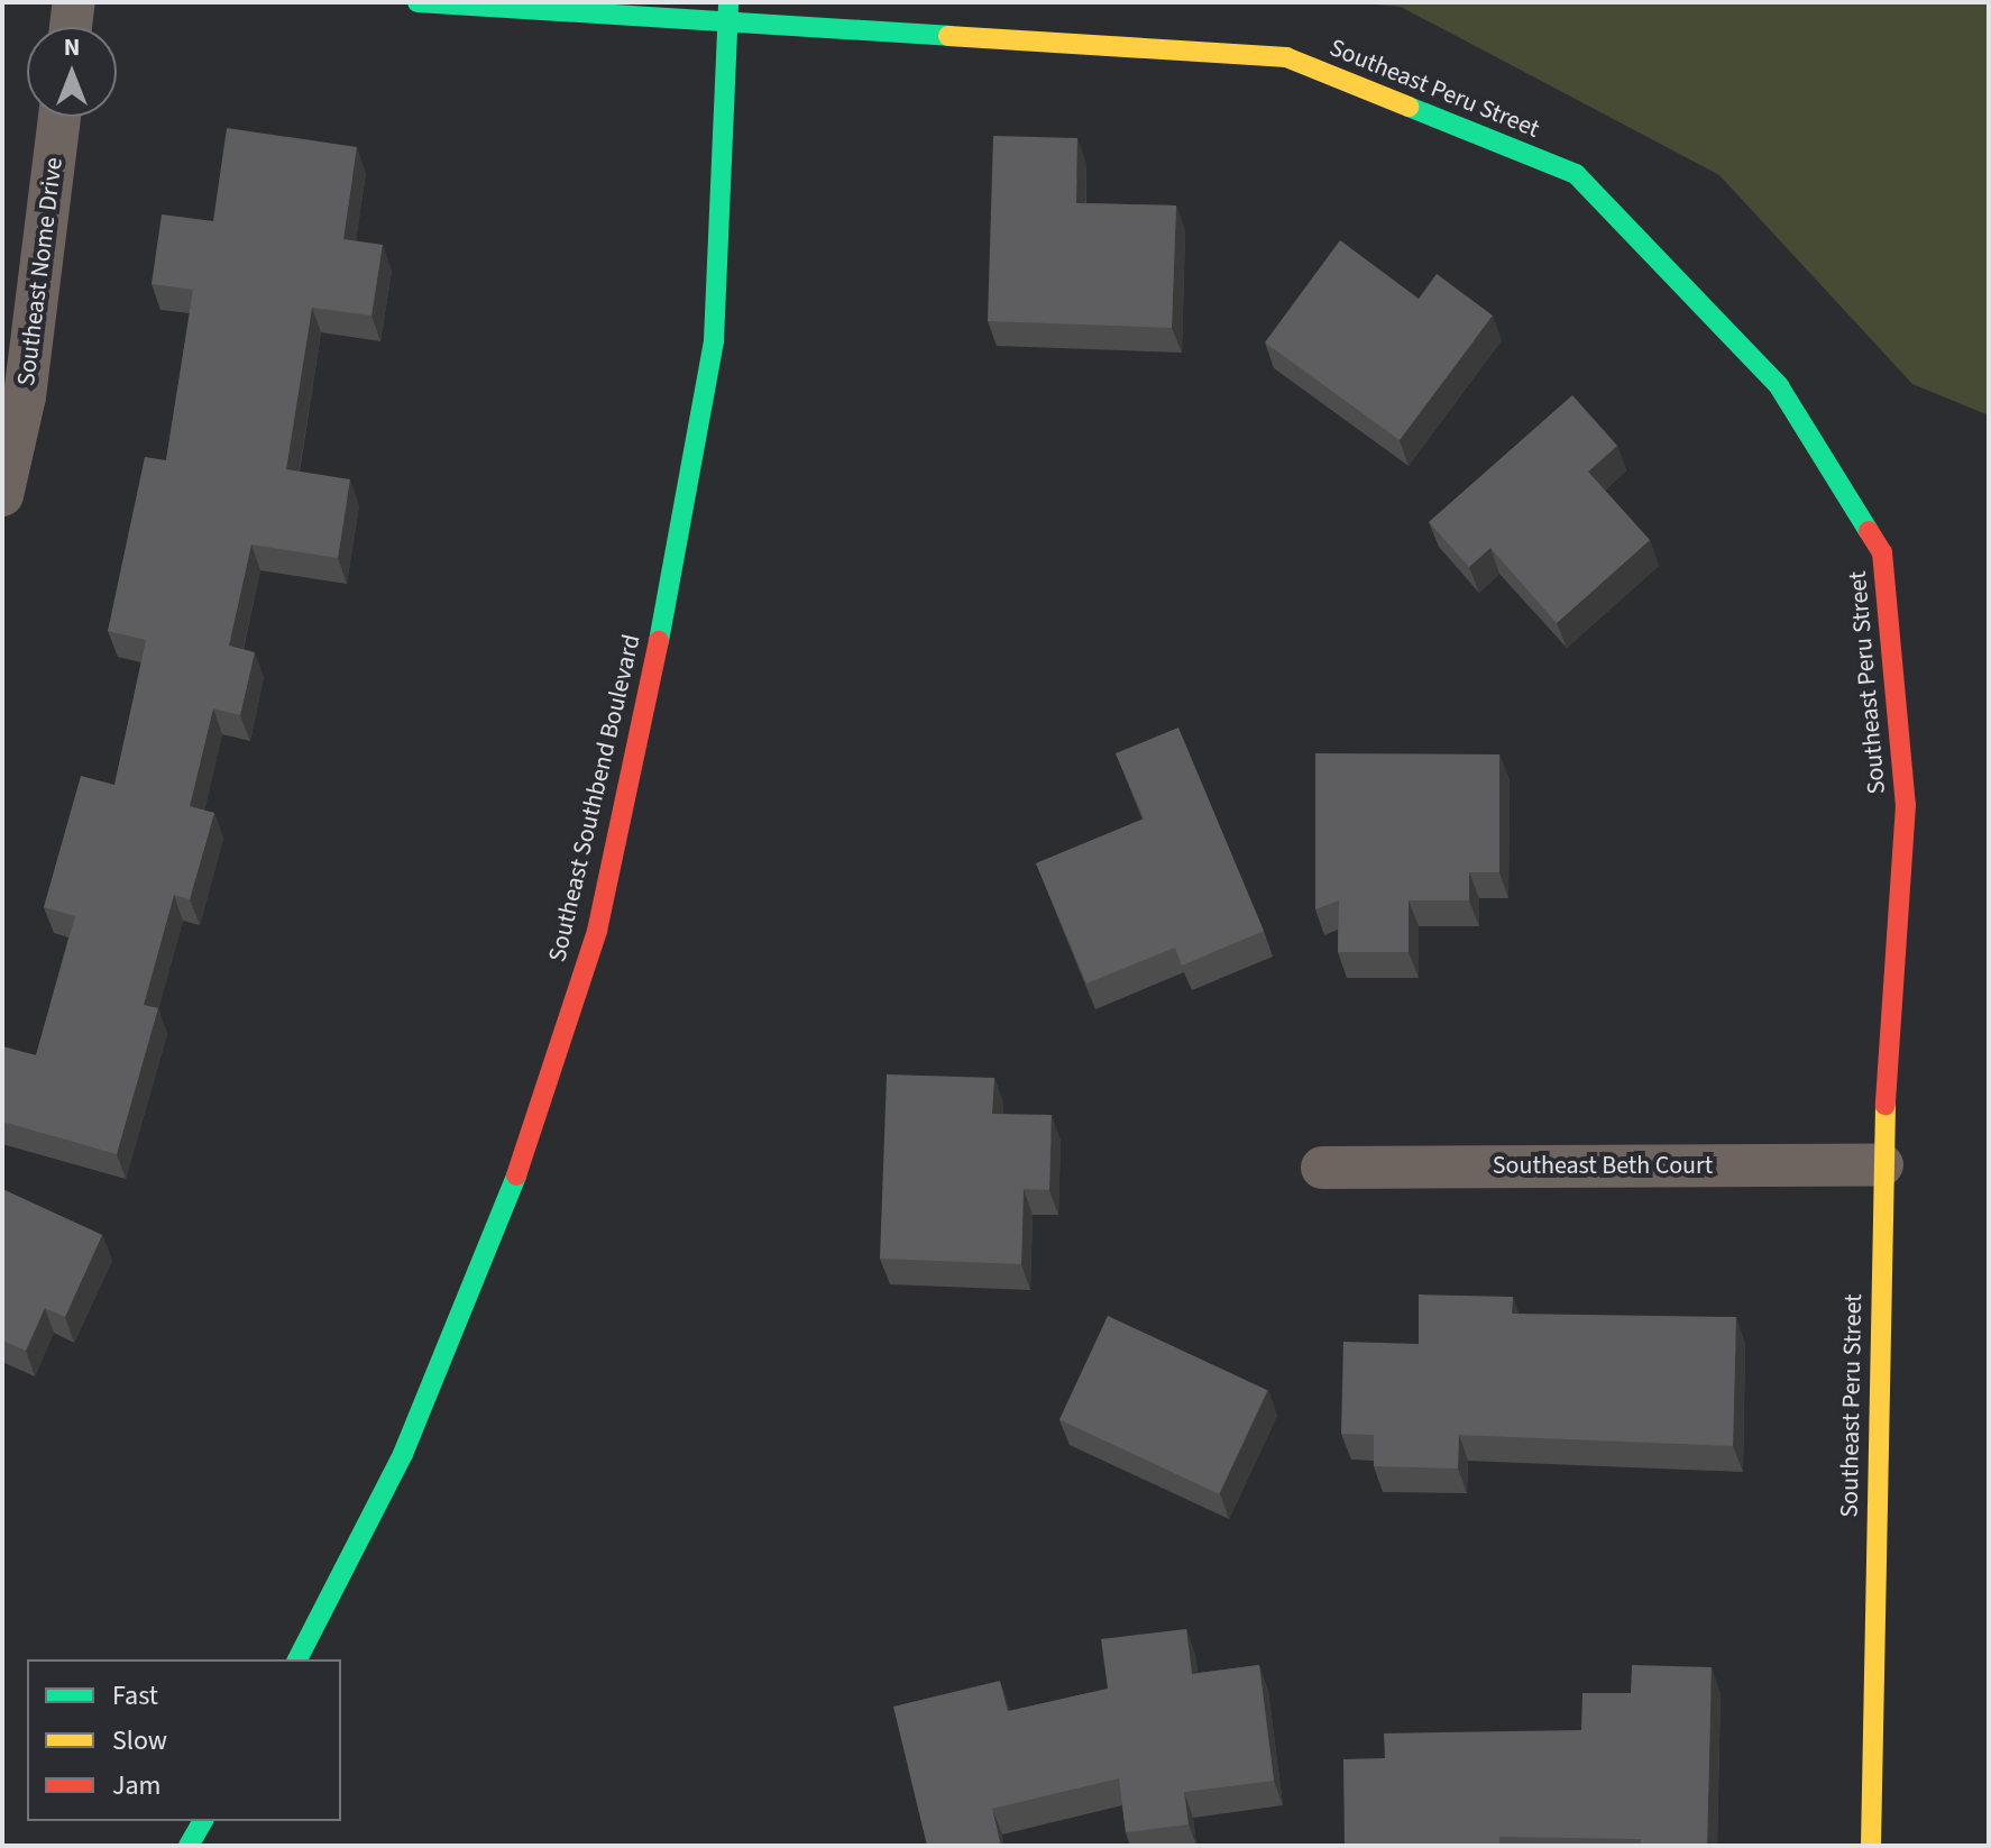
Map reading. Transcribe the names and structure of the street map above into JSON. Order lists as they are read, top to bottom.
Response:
{
  "streets": {
    "street": [
      "Southeast Peru Street",
      "Southeast Nome Drive",
      "Southeast Southbend Boulevard",
      "Southeast Beth Court"
    ]
  },
  "crossings": [
    ["Southeast Peru Street", "Southeast Southbend Boulevard"],
    ["Southeast Peru Street", "Southeast Beth Court"]
  ],
  "legend": ["Fast", "Slow", "Jam"],
  "north": "top"
}
